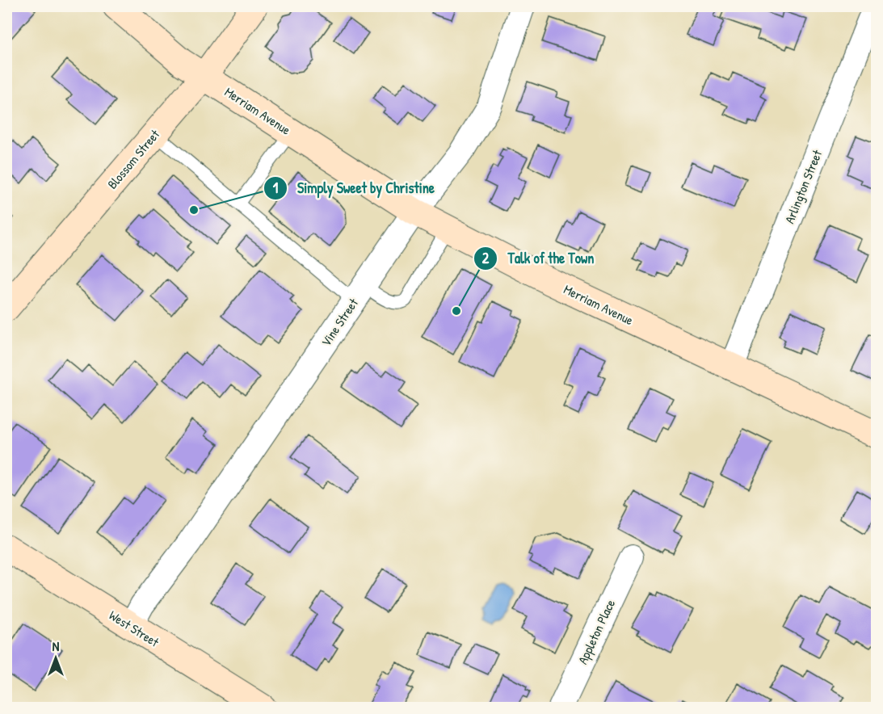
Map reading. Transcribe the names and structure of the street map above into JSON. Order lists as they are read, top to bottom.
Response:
{
  "streets": {
    "street": [
      "Merriam Avenue",
      "Blossom Street",
      "Arlington Street",
      "Vine Street",
      "West Street",
      "Appleton Place"
    ]
  },
  "crossings": [
    ["Merriam Avenue", "Blossom Street"],
    ["Merriam Avenue", "Arlington Street"],
    ["Merriam Avenue", "Vine Street"],
    ["Vine Street", "West Street"]
  ],
  "places": ["Simply Sweet by Christine", "Talk of the Town"],
  "north": "top"
}
